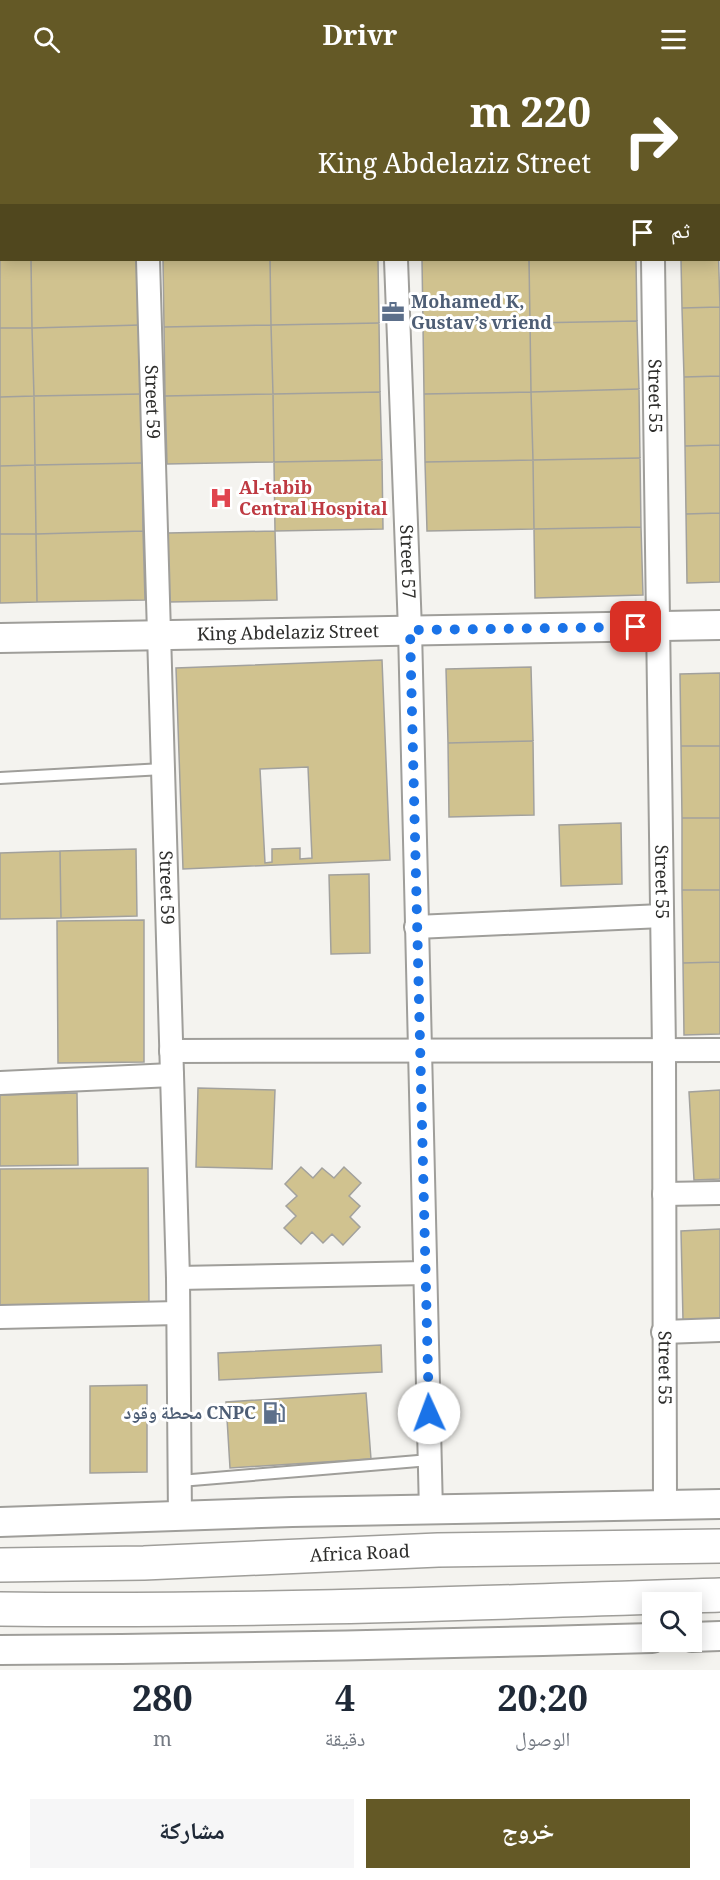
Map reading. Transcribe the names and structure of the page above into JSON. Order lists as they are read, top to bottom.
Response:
{
  "streets": {
    "highway": ["Africa Road"],
    "street": [
      "Street 55",
      "Street 59",
      "Street 57",
      "King Abdelaziz Street"
    ]
  },
  "crossings": [
    ["Street 55", "King Abdelaziz Street"],
    ["Street 59", "King Abdelaziz Street"],
    ["Street 57", "King Abdelaziz Street"]
  ],
  "places": {
    "office": ["Mohamed K, Gustav’s vriend"],
    "hospital": ["Al-tabib Central Hospital"],
    "fuel station": ["محطة وقود CNPC"]
  },
  "page": {
    "header": "Drivr",
    "turn": ["220 m", "King Abdelaziz Street"],
    "then": "ثم",
    "eta": [
      "20:20",
      "الوصول",
      "4",
      "دقيقة",
      "280",
      "m"
    ],
    "buttons": ["خروج", "مشاركة"]
  }
}
